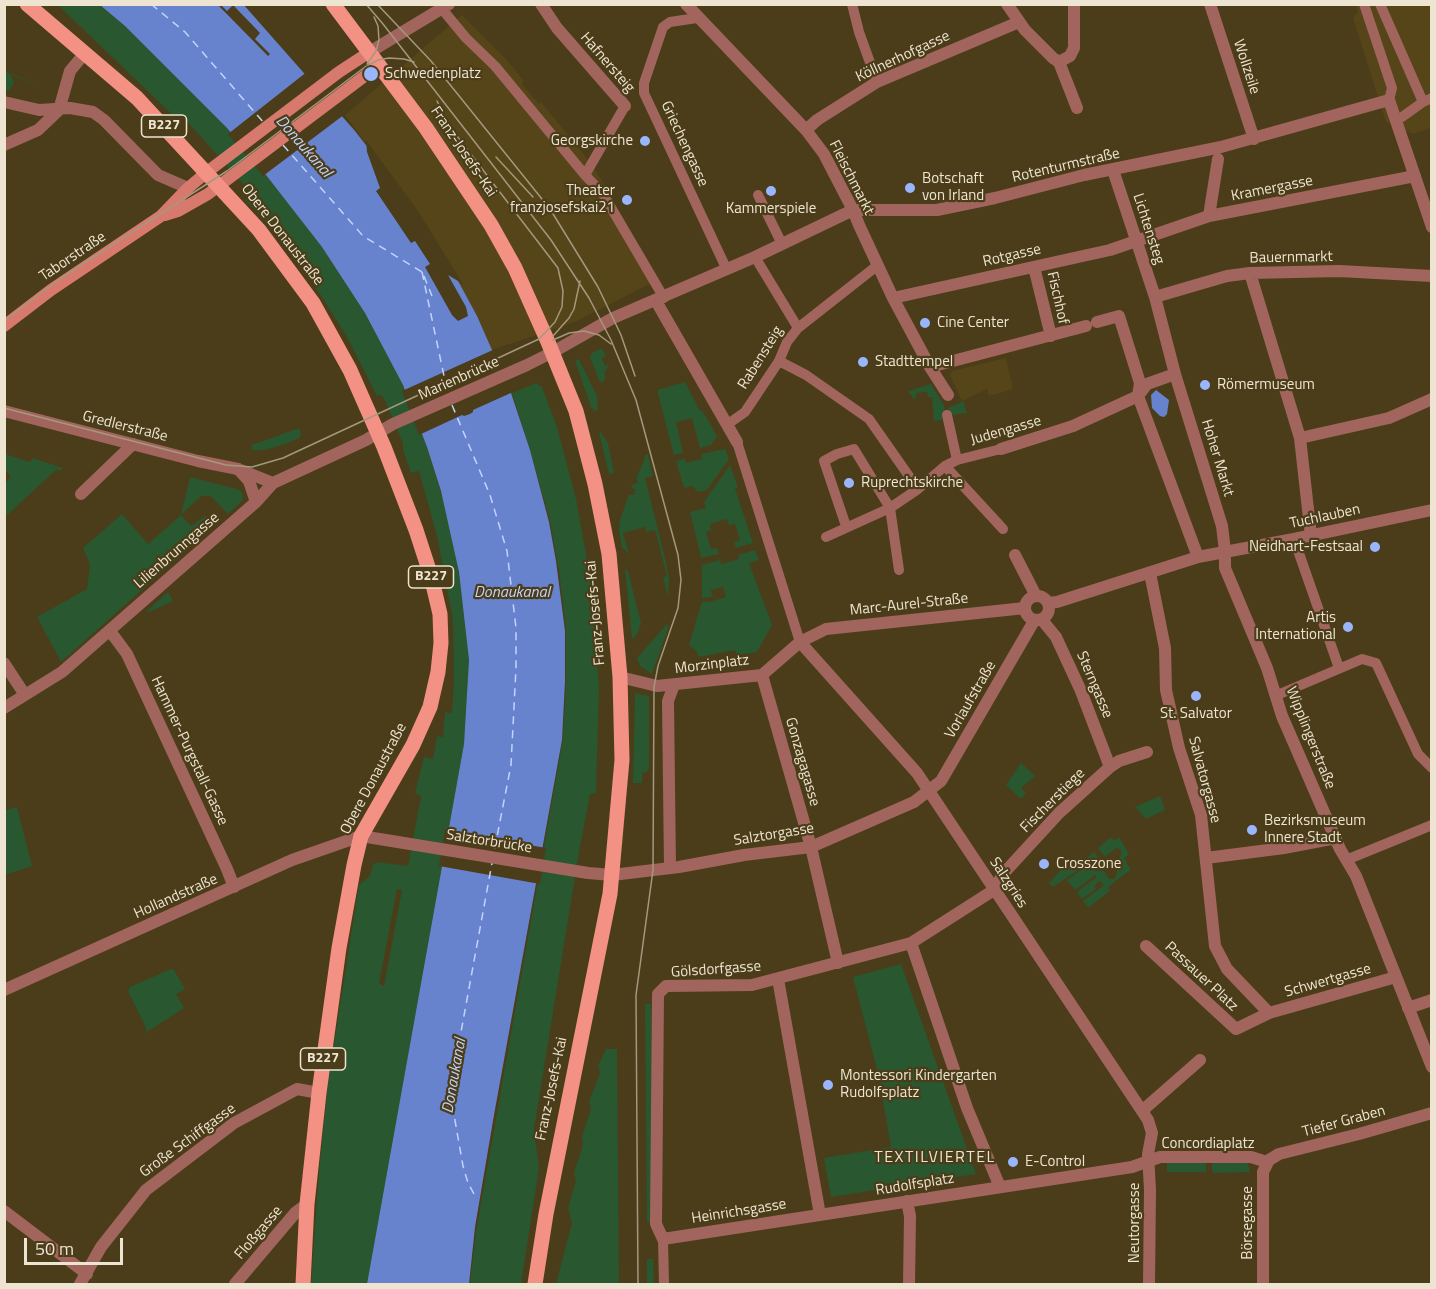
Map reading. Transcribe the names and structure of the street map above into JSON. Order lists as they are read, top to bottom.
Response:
{
  "streets": {
    "main road": [
      "B227",
      "Franz-Josefs-Kai",
      "Obere Donaustraße",
      "Taborstraße"
    ],
    "street": [
      "Köllnerhofgasse",
      "Hafnersteig",
      "Wollzeile",
      "Griechengasse",
      "Rotenturmstraße",
      "Fleischmarkt",
      "Kramergasse",
      "Lichtensteg",
      "Rotgasse",
      "Bauernmarkt",
      "Fischhof",
      "Rabensteig",
      "Marienbrücke",
      "Gredlerstraße",
      "Judengasse",
      "Hoher Markt",
      "Tuchlauben",
      "Lilienbrunngasse",
      "Marc-Aurel-Straße",
      "Morzinplatz",
      "Sterngasse",
      "Vorlaufstraße",
      "Wipplingerstraße",
      "Hammer-Purgstall-Gasse",
      "Gonzagagasse",
      "Salvatorgasse",
      "Fischerstiege",
      "Salztorgasse",
      "Salztorbrücke",
      "Salzgries",
      "Hollandstraße",
      "Gölsdorfgasse",
      "Passauer Platz",
      "Schwertgasse",
      "Tiefer Graben",
      "Große Schiffgasse",
      "Concordiaplatz",
      "Rudolfsplatz",
      "Heinrichsgasse",
      "Neutorgasse",
      "Börsegasse",
      "Floßgasse"
    ]
  },
  "crossings": [
    ["Köllnerhofgasse", "Fleischmarkt"],
    ["Wollzeile", "Rotenturmstraße"],
    ["B227", "Obere Donaustraße"],
    ["B227", "Taborstraße"],
    ["Griechengasse", "Rotenturmstraße"],
    ["Griechengasse", "Fleischmarkt"],
    ["Franz-Josefs-Kai", "Rotenturmstraße"],
    ["Franz-Josefs-Kai", "Taborstraße"],
    ["Franz-Josefs-Kai", "Marienbrücke"],
    ["Franz-Josefs-Kai", "Morzinplatz"],
    ["Franz-Josefs-Kai", "Salztorgasse"],
    ["Franz-Josefs-Kai", "Salztorbrücke"],
    ["Rotenturmstraße", "Fleischmarkt"],
    ["Rotenturmstraße", "Lichtensteg"],
    ["Rotenturmstraße", "Marienbrücke"],
    ["Fleischmarkt", "Rotgasse"],
    ["Fleischmarkt", "Rabensteig"],
    ["Kramergasse", "Lichtensteg"],
    ["Kramergasse", "Rotgasse"],
    ["Lichtensteg", "Rotgasse"],
    ["Lichtensteg", "Bauernmarkt"],
    ["Lichtensteg", "Hoher Markt"],
    ["Obere Donaustraße", "Taborstraße"],
    ["Obere Donaustraße", "Marienbrücke"],
    ["Obere Donaustraße", "Lilienbrunngasse"],
    ["Obere Donaustraße", "Salztorbrücke"],
    ["Obere Donaustraße", "Hollandstraße"],
    ["Obere Donaustraße", "Große Schiffgasse"],
    ["Obere Donaustraße", "Floßgasse"],
    ["Rotgasse", "Fischhof"],
    ["Bauernmarkt", "Hoher Markt"],
    ["Marienbrücke", "Lilienbrunngasse"],
    ["Gredlerstraße", "Lilienbrunngasse"],
    ["Hoher Markt", "Tuchlauben"],
    ["Hoher Markt", "Wipplingerstraße"],
    ["Tuchlauben", "Wipplingerstraße"],
    ["Lilienbrunngasse", "Hammer-Purgstall-Gasse"],
    ["Marc-Aurel-Straße", "Morzinplatz"],
    ["Marc-Aurel-Straße", "Sterngasse"],
    ["Marc-Aurel-Straße", "Vorlaufstraße"],
    ["Marc-Aurel-Straße", "Salzgries"],
    ["Morzinplatz", "Gonzagagasse"],
    ["Morzinplatz", "Salzgries"],
    ["Sterngasse", "Vorlaufstraße"],
    ["Sterngasse", "Fischerstiege"],
    ["Vorlaufstraße", "Salztorgasse"],
    ["Vorlaufstraße", "Salzgries"],
    ["Wipplingerstraße", "Schwertgasse"],
    ["Hammer-Purgstall-Gasse", "Hollandstraße"],
    ["Gonzagagasse", "Salztorgasse"],
    ["Salvatorgasse", "Passauer Platz"],
    ["Salvatorgasse", "Schwertgasse"],
    ["Fischerstiege", "Salzgries"],
    ["Salztorgasse", "Salztorbrücke"],
    ["Salztorgasse", "Salzgries"],
    ["Salztorbrücke", "Hollandstraße"],
    ["Salzgries", "Concordiaplatz"],
    ["Salzgries", "Neutorgasse"],
    ["Gölsdorfgasse", "Heinrichsgasse"],
    ["Passauer Platz", "Schwertgasse"],
    ["Tiefer Graben", "Concordiaplatz"],
    ["Tiefer Graben", "Börsegasse"],
    ["Concordiaplatz", "Neutorgasse"],
    ["Concordiaplatz", "Börsegasse"],
    ["Rudolfsplatz", "Heinrichsgasse"]
  ],
  "districts": ["TEXTILVIERTEL"],
  "water": ["Donaukanal"],
  "places": [
    "Schwedenplatz",
    "Georgskirche",
    "Botschaft von Irland",
    "Kammerspiele",
    "Theater franzjosefskai21",
    "Cine Center",
    "Stadttempel",
    "Römermuseum",
    "Ruprechtskirche",
    "Neidhart-Festsaal",
    "Artis International",
    "St. Salvator",
    "Bezirksmuseum Innere Stadt",
    "Crosszone",
    "Montessori Kindergarten Rudolfsplatz",
    "E-Control"
  ],
  "scale_bar": "50 m"
}
